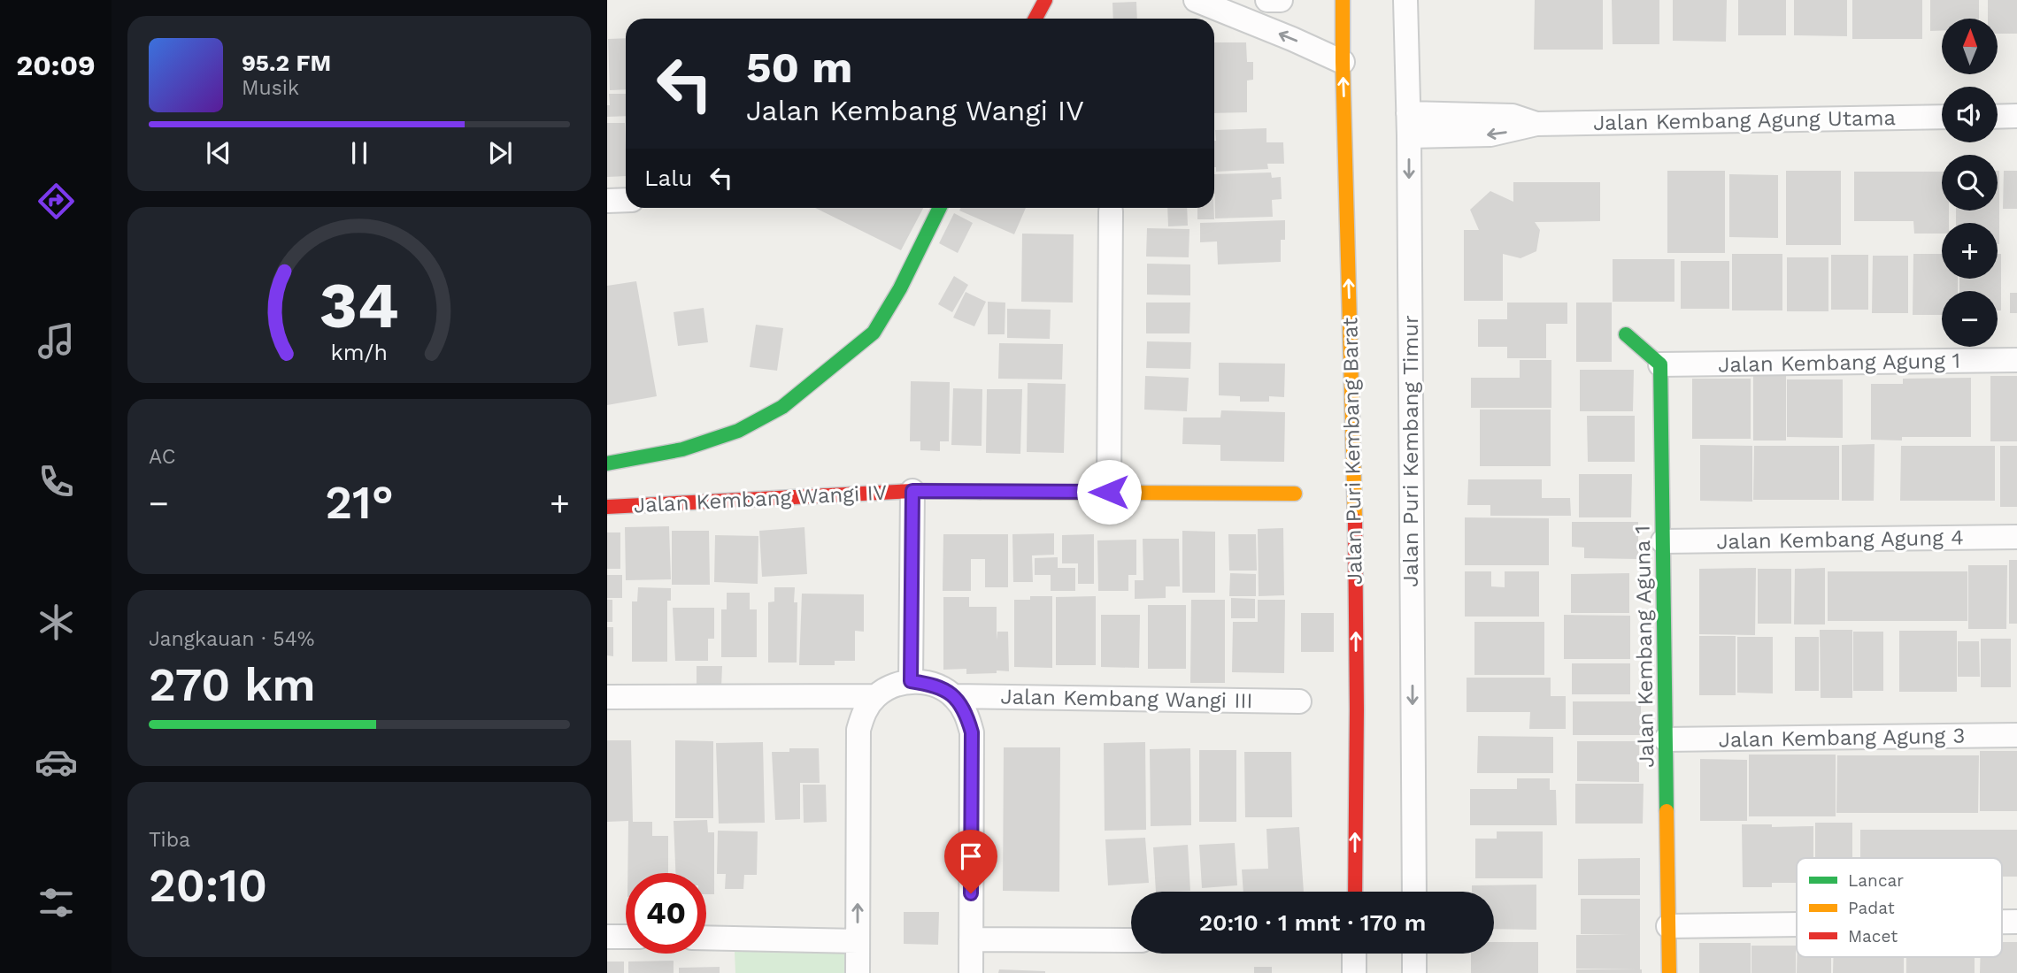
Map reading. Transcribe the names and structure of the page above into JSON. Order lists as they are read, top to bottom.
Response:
{
  "streets": {
    "street": [
      "Jalan Kembang Agung Utama",
      "Jalan Kembang Agung 1",
      "Jalan Puri Kembang Barat",
      "Jalan Puri Kembang Timur",
      "Jalan Kembang Wangi IV",
      "Jalan Kembang Agung 4",
      "Jalan Kembang Aguna 1",
      "Jalan Kembang Wangi III",
      "Jalan Kembang Agung 3"
    ]
  },
  "crossings": [
    ["Jalan Kembang Agung Utama", "Jalan Puri Kembang Timur"],
    ["Jalan Kembang Agung 1", "Jalan Kembang Aguna 1"],
    ["Jalan Kembang Agung 4", "Jalan Kembang Aguna 1"],
    ["Jalan Kembang Aguna 1", "Jalan Kembang Agung 3"]
  ],
  "one_way": ["Jalan Puri Kembang Barat", "Jalan Puri Kembang Timur"],
  "legend": ["Lancar", "Padat", "Macet"],
  "north": "top",
  "page": {
    "tabs": "20:09",
    "map_buttons": ["+", "−"],
    "turn": ["50 m", "Jalan Kembang Wangi IV"],
    "song": ["95.2 FM", "Musik"],
    "then": "Lalu",
    "tile": [
      "AC",
      ["Jangkauan · 54%", "270 km"],
      ["Tiba", "20:10"]
    ],
    "heat": ["−", "21°", "+"],
    "limit": "40",
    "trip": "20:10 · 1 mnt · 170 m",
    "gauge": ["34", "km/h"]
  }
}
